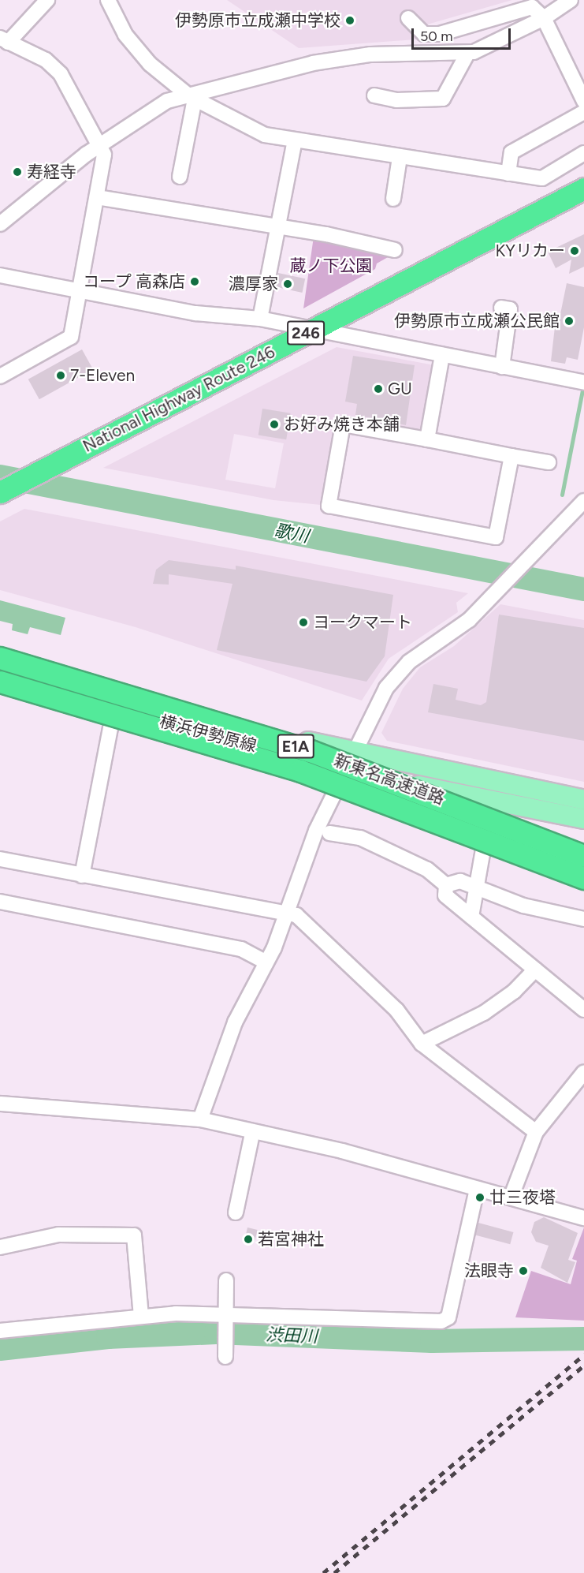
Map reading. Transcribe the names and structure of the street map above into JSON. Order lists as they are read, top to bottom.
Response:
{
  "streets": {
    "highway": [
      "246",
      "National Highway Route 246",
      "E1A",
      "新東名高速道路"
    ],
    "main road": ["横浜伊勢原線"]
  },
  "crossings": [
    ["横浜伊勢原線", "新東名高速道路"]
  ],
  "water": ["歌川", "渋田川"],
  "parks": ["蔵ノ下公園"],
  "places": [
    "伊勢原市立成瀬中学校",
    "寿経寺",
    "KYリカー",
    "コープ 高森店",
    "濃厚家",
    "伊勢原市立成瀬公民館",
    "7-Eleven",
    "GU",
    "お好み焼き本舗",
    "ヨークマート",
    "廿三夜塔",
    "若宮神社",
    "法眼寺"
  ],
  "scale_bar": "50 m"
}
